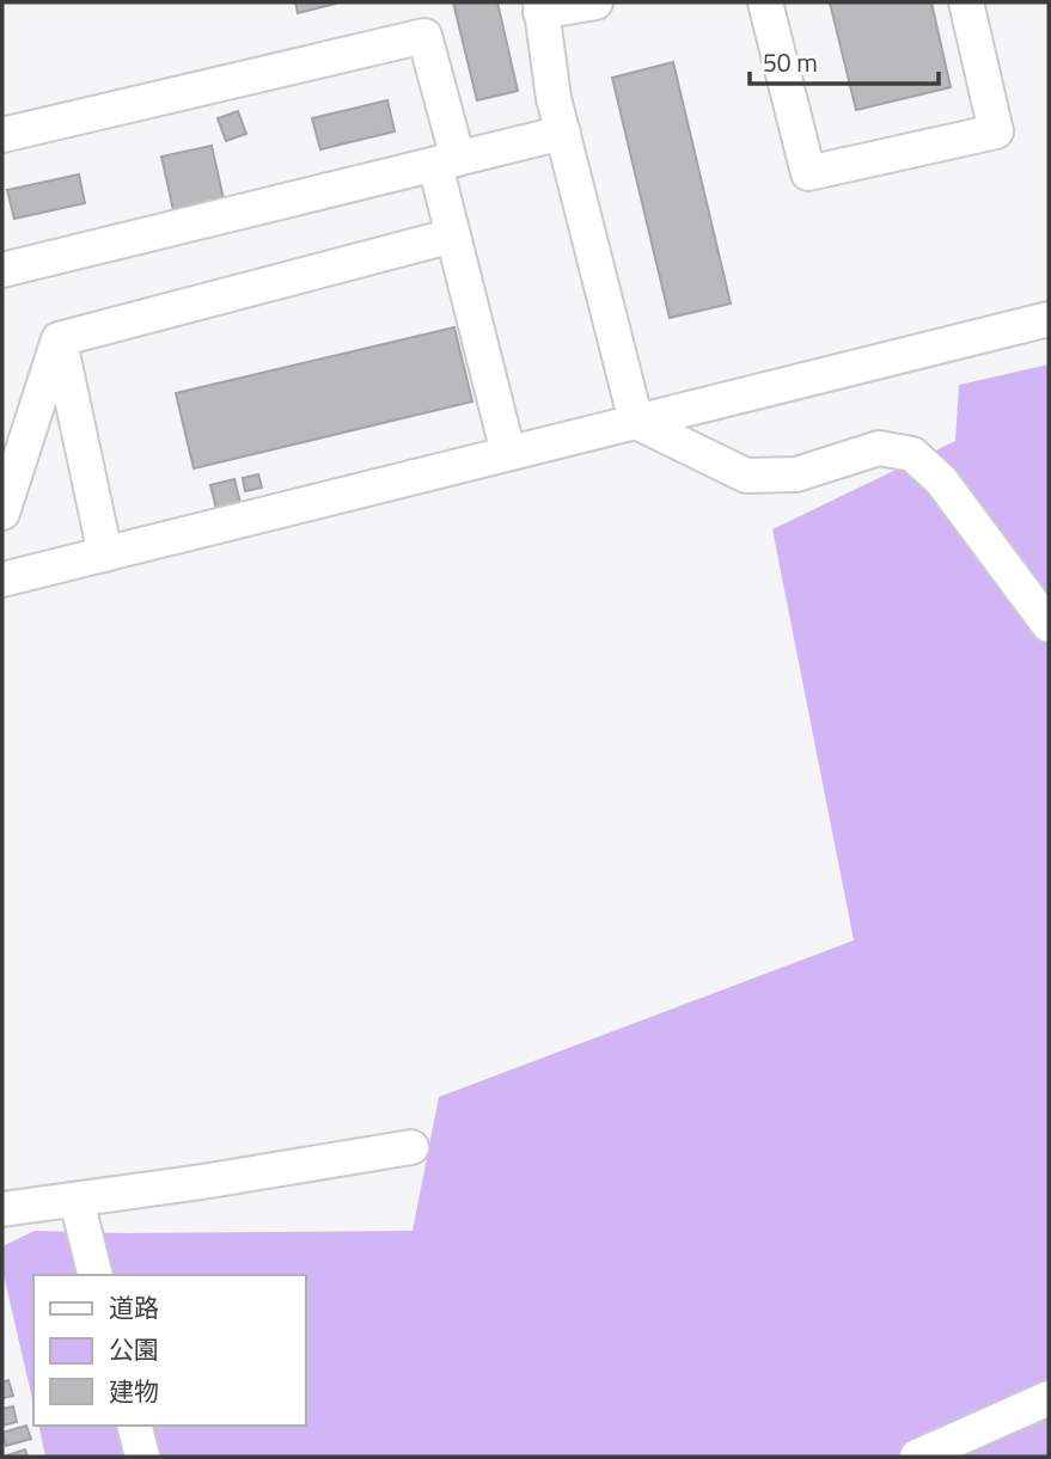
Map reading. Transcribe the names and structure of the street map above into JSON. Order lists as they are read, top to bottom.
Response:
{
  "legend": ["道路", "公園", "建物"],
  "scale_bar": "50 m"
}
